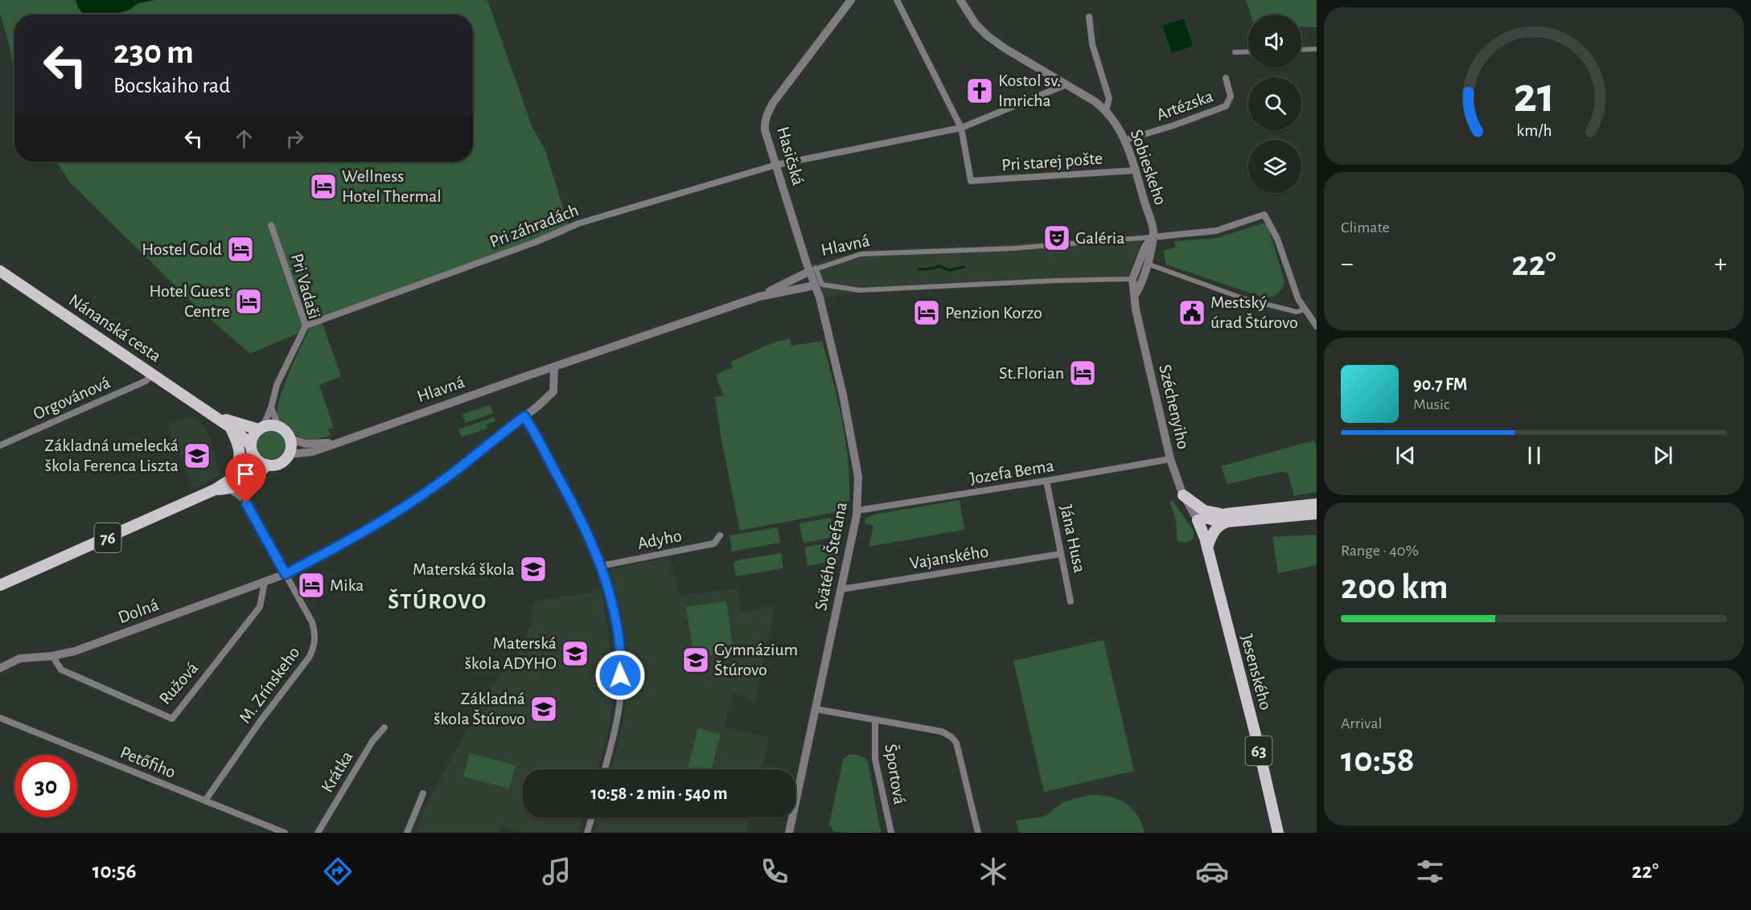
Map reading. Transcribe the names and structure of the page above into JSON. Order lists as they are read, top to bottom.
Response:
{
  "streets": {
    "main road": [
      "Nánanská cesta",
      "76",
      "Jesenského",
      "63"
    ],
    "street": [
      "Artézska",
      "Hasičská",
      "Pri starej pošte",
      "Sobieskeho",
      "Pri záhradách",
      "Hlavná",
      "Pri Vadaši",
      "Orgovánová",
      "Széchenyiho",
      "Jozefa Bema",
      "Jána Husa",
      "Adyho",
      "Svätého Štefana",
      "Vajanského",
      "Dolná",
      "Ružová",
      "M. Zrínskeho",
      "Petőfiho",
      "Krátka",
      "Športová"
    ]
  },
  "crossings": [
    ["Artézska", "Sobieskeho"],
    ["Hasičská", "Pri záhradách"],
    ["Hasičská", "Hlavná"],
    ["Hasičská", "Svätého Štefana"],
    ["Pri starej pošte", "Sobieskeho"],
    ["Pri starej pošte", "Pri záhradách"],
    ["Sobieskeho", "Pri záhradách"],
    ["Sobieskeho", "Hlavná"],
    ["Sobieskeho", "Széchenyiho"],
    ["Pri záhradách", "Pri Vadaši"],
    ["Hlavná", "Pri Vadaši"],
    ["Hlavná", "Nánanská cesta"],
    ["Hlavná", "76"],
    ["Hlavná", "Svätého Štefana"],
    ["Pri Vadaši", "Nánanská cesta"],
    ["Pri Vadaši", "76"],
    ["Nánanská cesta", "Orgovánová"],
    ["Nánanská cesta", "76"],
    ["Széchenyiho", "Jozefa Bema"],
    ["Széchenyiho", "Jesenského"],
    ["Jozefa Bema", "Jána Husa"],
    ["Jozefa Bema", "Svätého Štefana"],
    ["Jána Husa", "Vajanského"],
    ["Svätého Štefana", "Vajanského"],
    ["Dolná", "Ružová"],
    ["Dolná", "M. Zrínskeho"],
    ["M. Zrínskeho", "Petőfiho"]
  ],
  "districts": ["ŠTÚROVO"],
  "places": {
    "church": ["Kostol sv. Imricha"],
    "hotel": [
      "Wellness Hotel Thermal",
      "Hostel Gold",
      "Hotel Guest Centre",
      "Penzion Korzo",
      "St.Florian",
      "Mika"
    ],
    "theatre": ["Galéria"],
    "public building": ["Mestský úrad Štúrovo"],
    "school or university": [
      "Základná umelecká škola Ferenca Liszta",
      "Materská škola",
      "Materská škola ADYHO",
      "Gymnázium Štúrovo",
      "Základná škola Štúrovo"
    ]
  },
  "page": {
    "turn": ["230 m", "Bocskaiho rad"],
    "tile": [
      "Climate",
      ["Range · 40%", "200 km"],
      ["Arrival", "10:58"]
    ],
    "heat": ["−", "22°", "+"],
    "song": ["90.7 FM", "Music"],
    "limit": "30",
    "trip": "10:58 · 2 min · 540 m",
    "tabs": ["10:56", "22°"],
    "gauge": ["21", "km/h"]
  }
}
